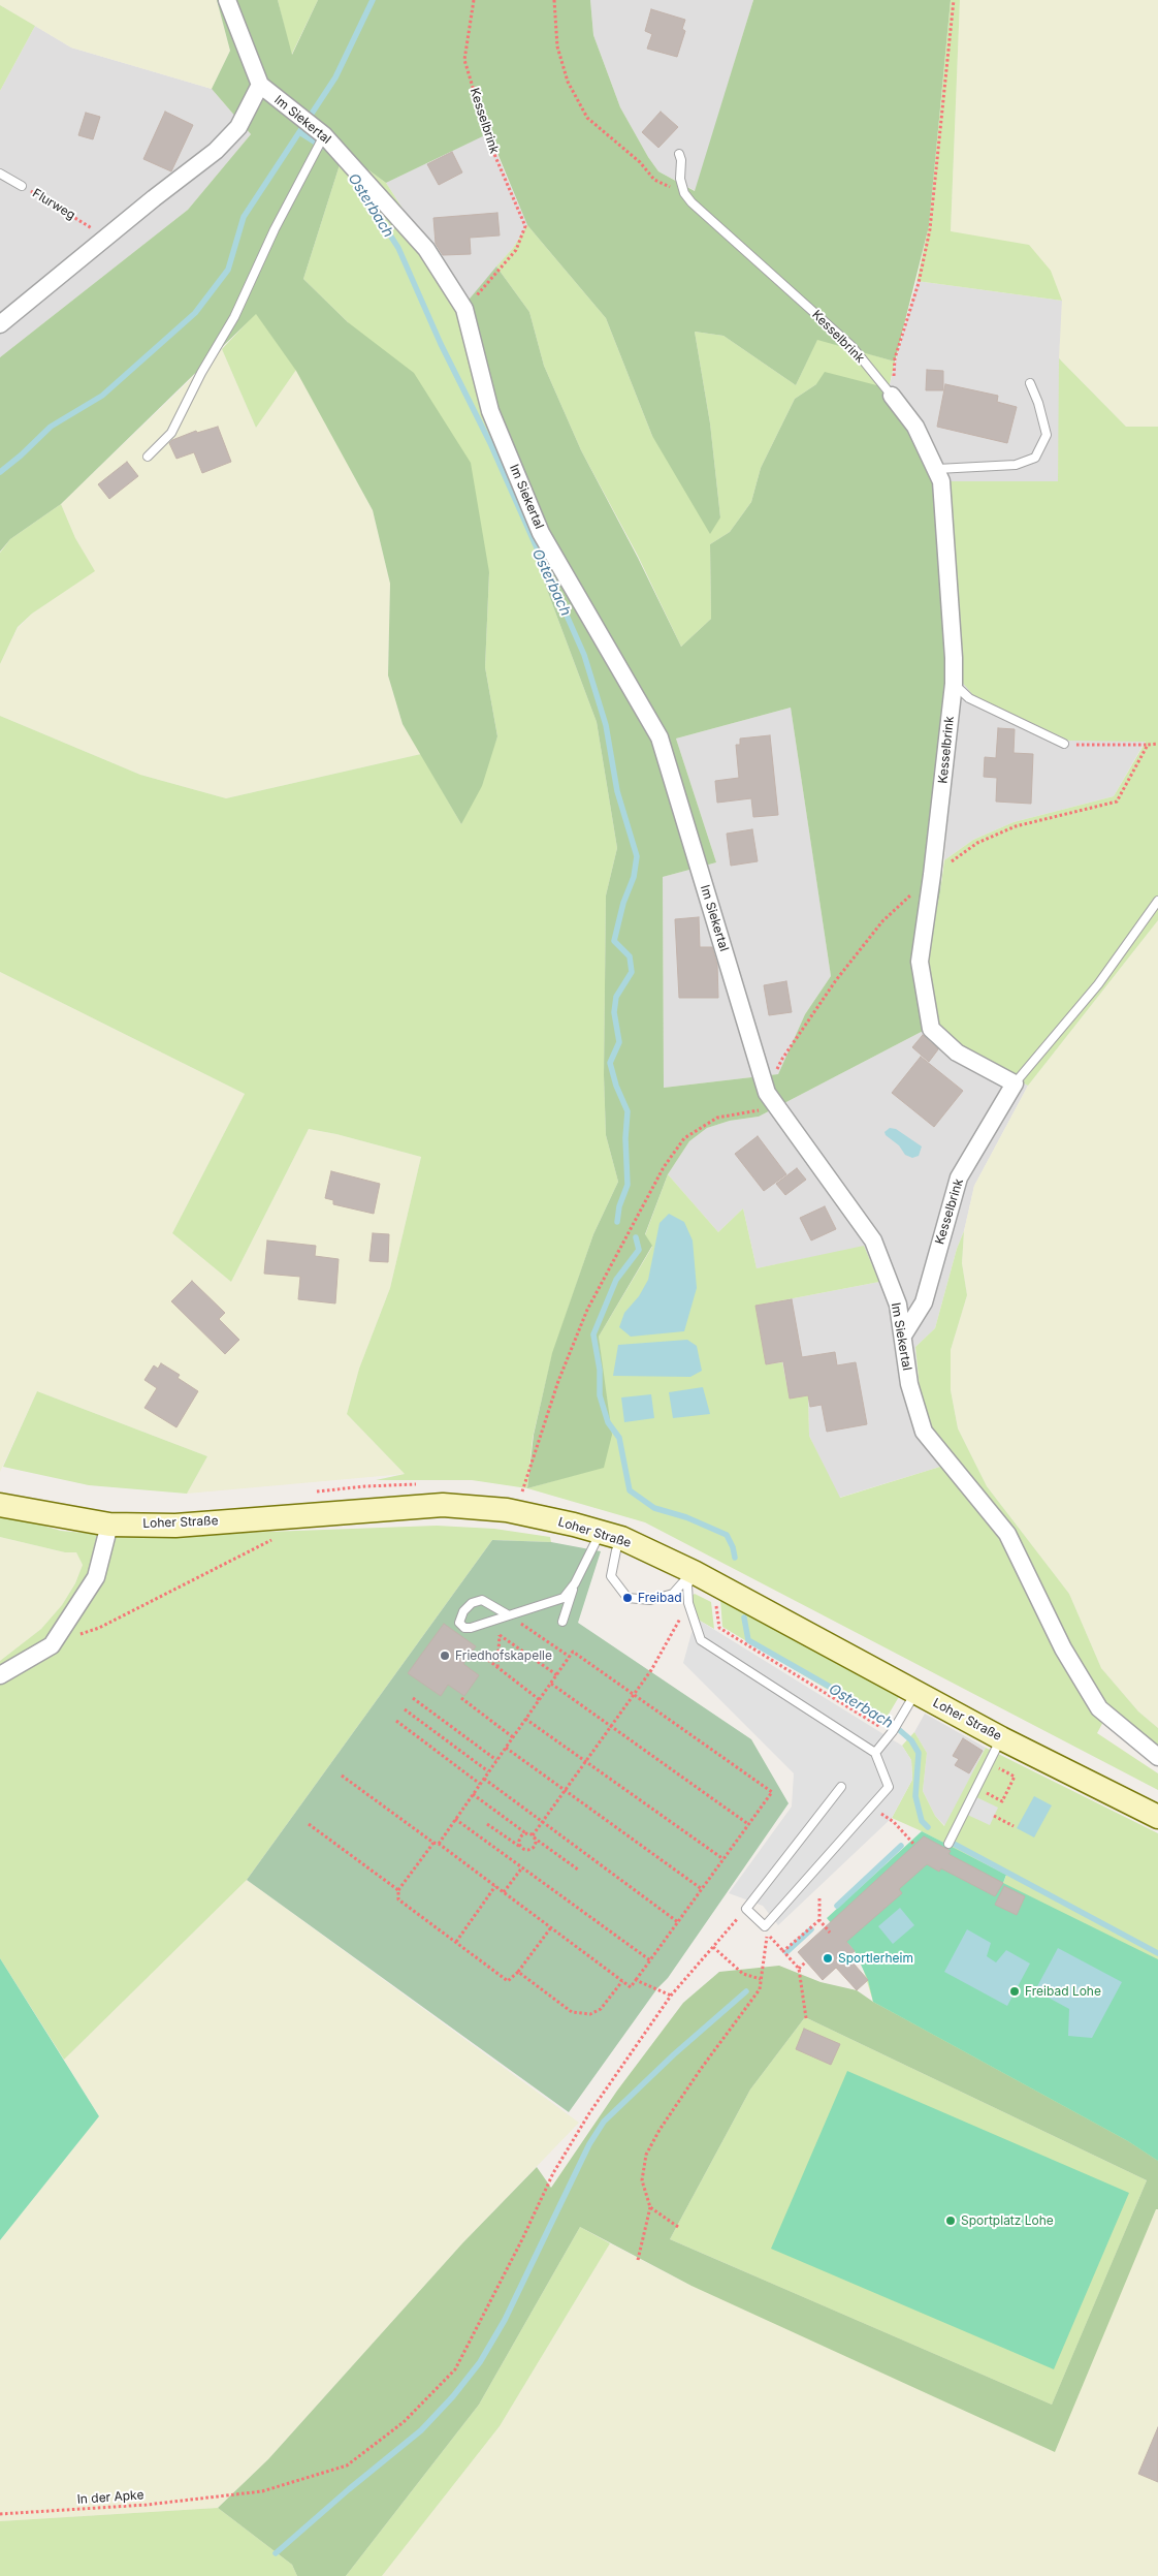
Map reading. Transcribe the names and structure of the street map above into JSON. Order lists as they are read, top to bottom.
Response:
{
  "streets": {
    "street": ["Im Siekertal", "Kesselbrink", "Loher Straße"],
    "lane": ["Flurweg"],
    "path": ["In der Apke"]
  },
  "crossings": [
    ["Im Siekertal", "Kesselbrink"],
    ["Im Siekertal", "Flurweg"]
  ],
  "water": ["Osterbach"],
  "places": [
    "Freibad",
    "Friedhofskapelle",
    "Sportlerheim",
    "Freibad Lohe",
    "Sportplatz Lohe"
  ]
}
